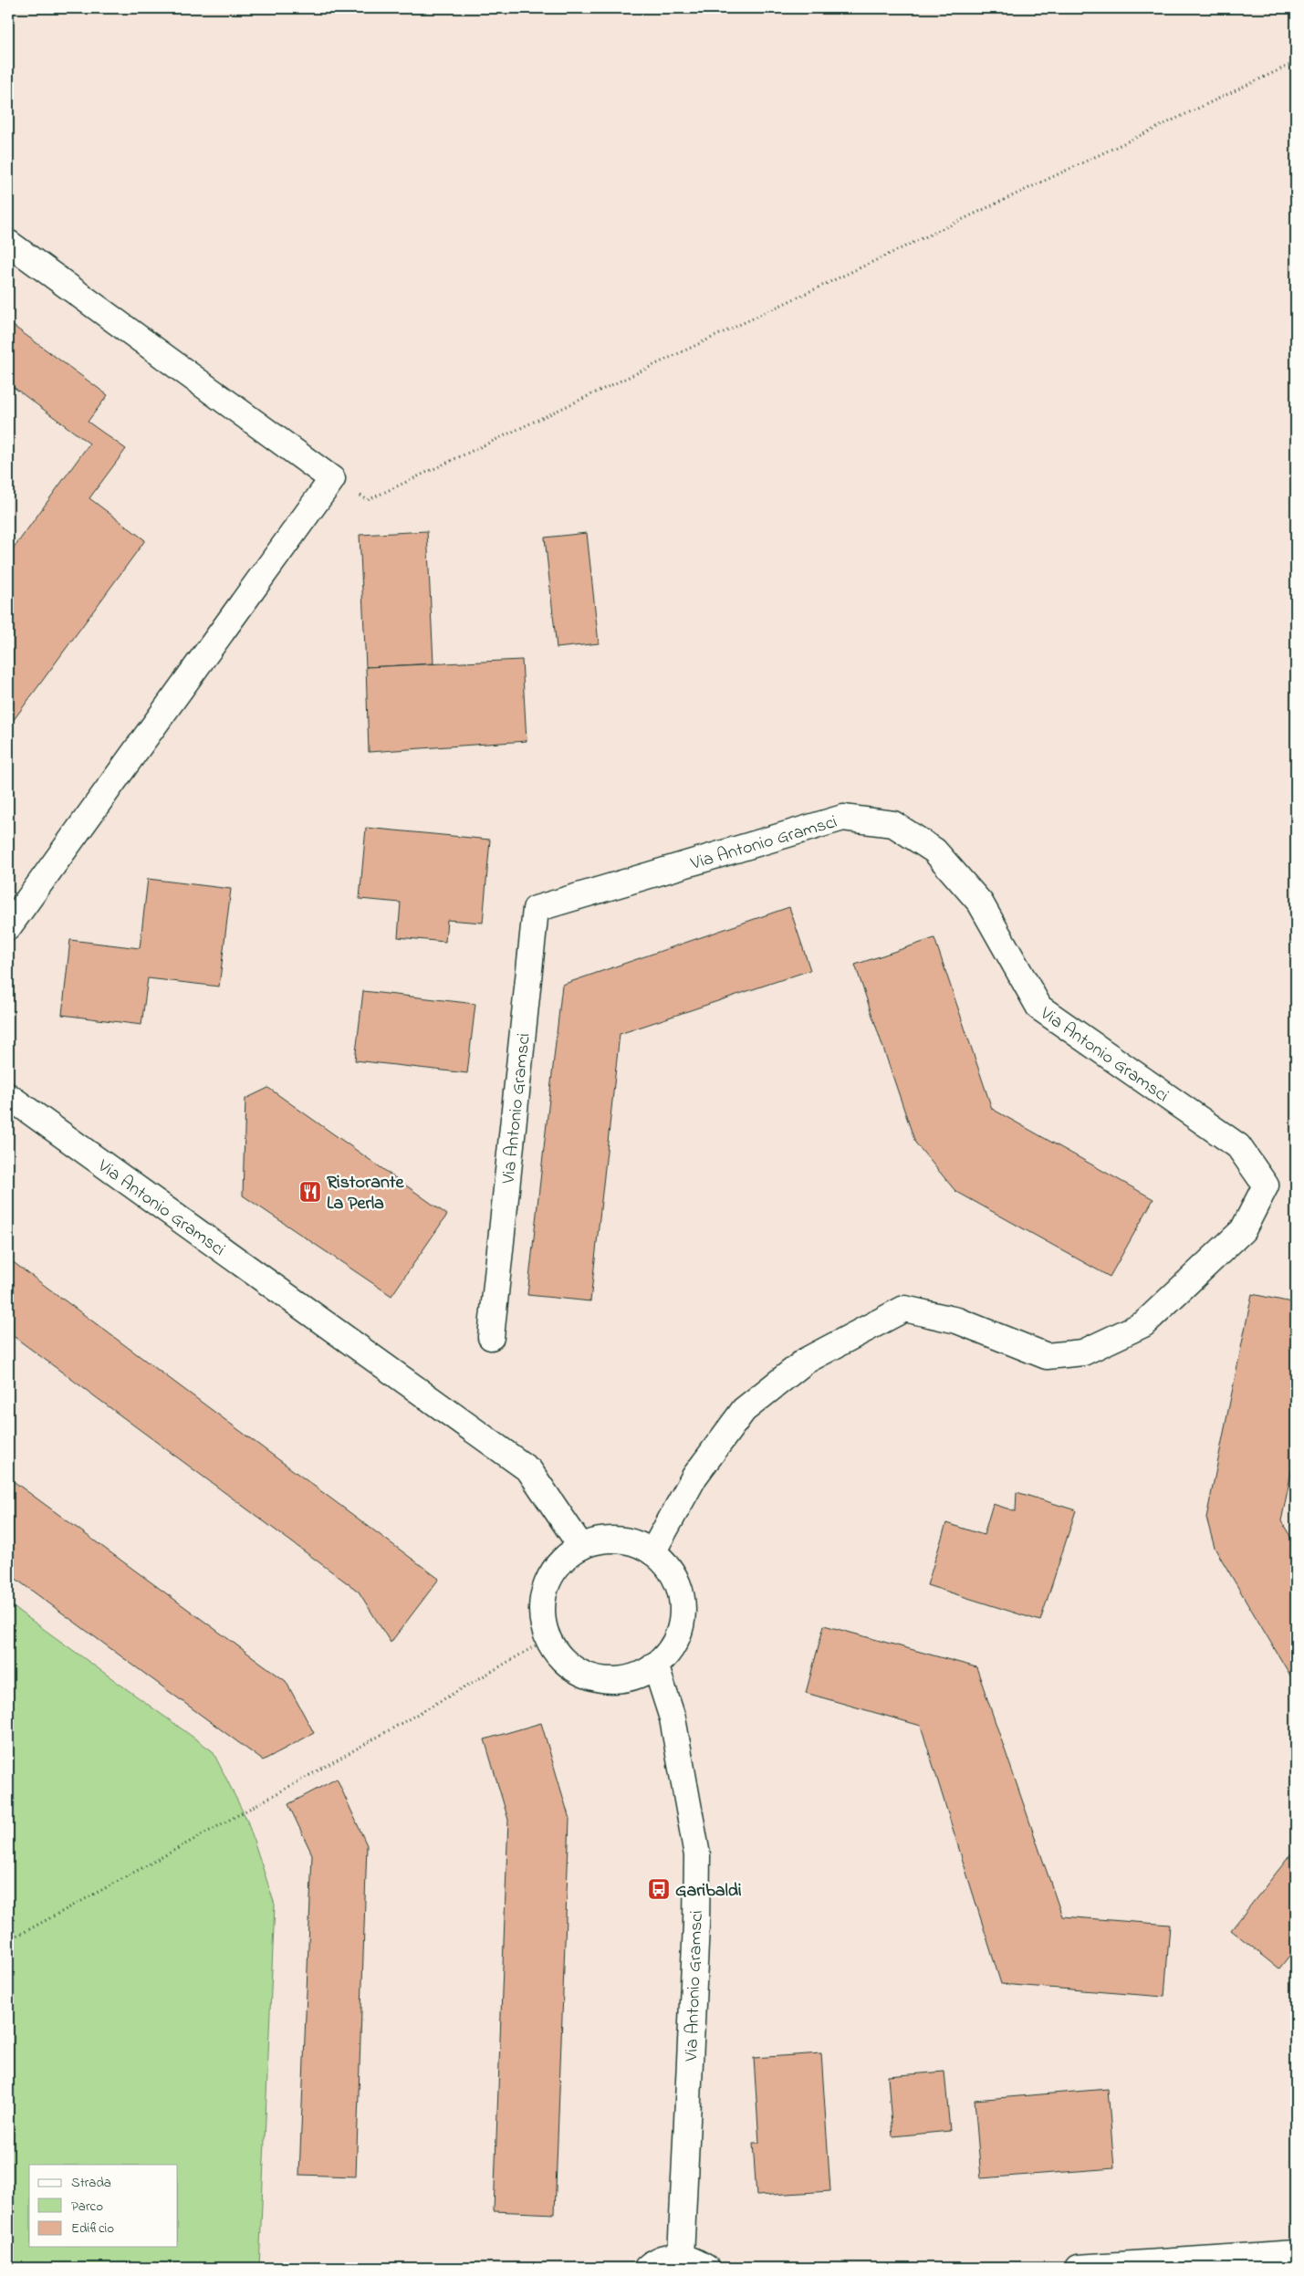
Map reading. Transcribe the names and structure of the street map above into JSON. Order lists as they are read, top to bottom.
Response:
{
  "streets": {
    "street": ["Via Antonio Gramsci"]
  },
  "places": {
    "restaurant": ["Ristorante La Perla"],
    "bus stop": ["Garibaldi"]
  },
  "legend": ["Strada", "Parco", "Edificio"]
}
